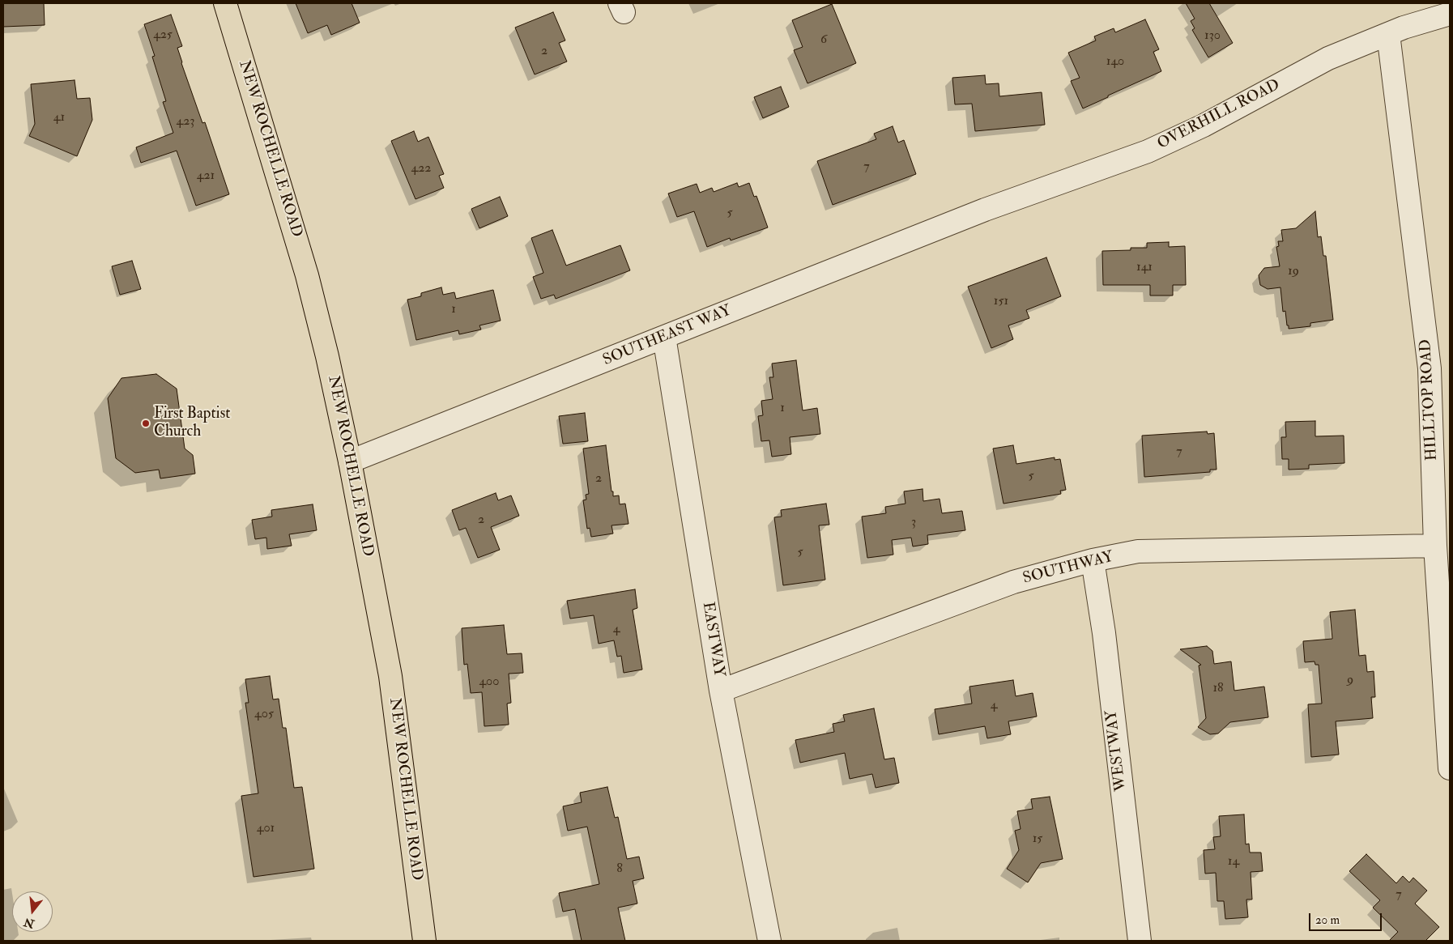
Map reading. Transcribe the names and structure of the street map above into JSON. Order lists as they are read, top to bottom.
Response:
{
  "streets": {
    "main road": ["NEW ROCHELLE ROAD"],
    "street": [
      "OVERHILL ROAD",
      "SOUTHEAST WAY",
      "HILLTOP ROAD",
      "SOUTHWAY",
      "EASTWAY",
      "WESTWAY"
    ]
  },
  "crossings": [
    ["OVERHILL ROAD", "SOUTHEAST WAY"],
    ["OVERHILL ROAD", "HILLTOP ROAD"],
    ["NEW ROCHELLE ROAD", "SOUTHEAST WAY"],
    ["SOUTHEAST WAY", "EASTWAY"],
    ["HILLTOP ROAD", "SOUTHWAY"],
    ["SOUTHWAY", "EASTWAY"],
    ["SOUTHWAY", "WESTWAY"]
  ],
  "places": ["First Baptist Church"],
  "house_numbers": [
    "425",
    "130",
    "6",
    "2",
    "140",
    "41",
    "423",
    "7",
    "422",
    "421",
    "5",
    "141",
    "19",
    "151",
    "1",
    "1",
    "7",
    "5",
    "2",
    "2",
    "3",
    "5",
    "4",
    "9",
    "400",
    "18",
    "4",
    "405",
    "401",
    "15",
    "14",
    "8",
    "7"
  ],
  "scale_bar": "20 m",
  "north": "bottom"
}
